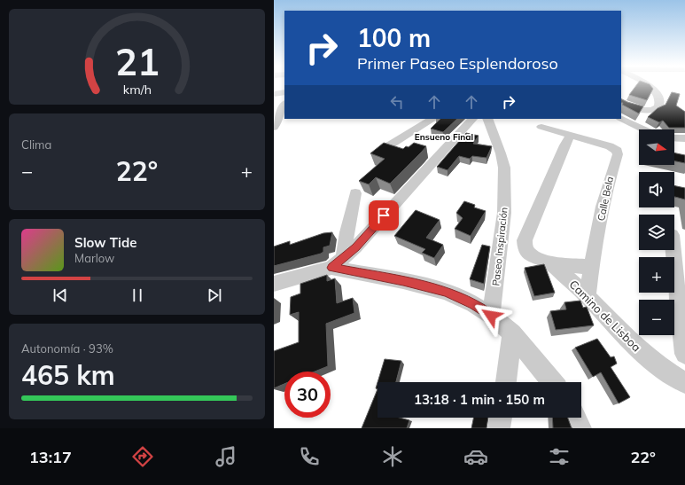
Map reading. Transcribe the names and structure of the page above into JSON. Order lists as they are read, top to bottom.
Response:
{
  "streets": {
    "street": ["Calle Bela", "Paseo Inspiración", "Camino de Lisboa"]
  },
  "crossings": [
    ["Calle Bela", "Camino de Lisboa"]
  ],
  "districts": ["Ensueno Final"],
  "north": "right",
  "page": {
    "turn": ["100 m", "Primer Paseo Esplendoroso"],
    "tile": [
      "Clima",
      ["Autonomía · 93%", "465 km"]
    ],
    "map_buttons": ["+", "−"],
    "heat": ["−", "22°", "+"],
    "song": ["Slow Tide", "Marlow"],
    "limit": "30",
    "trip": "13:18 · 1 min · 150 m",
    "tabs": ["13:17", "22°"],
    "gauge": ["21", "km/h"]
  }
}
